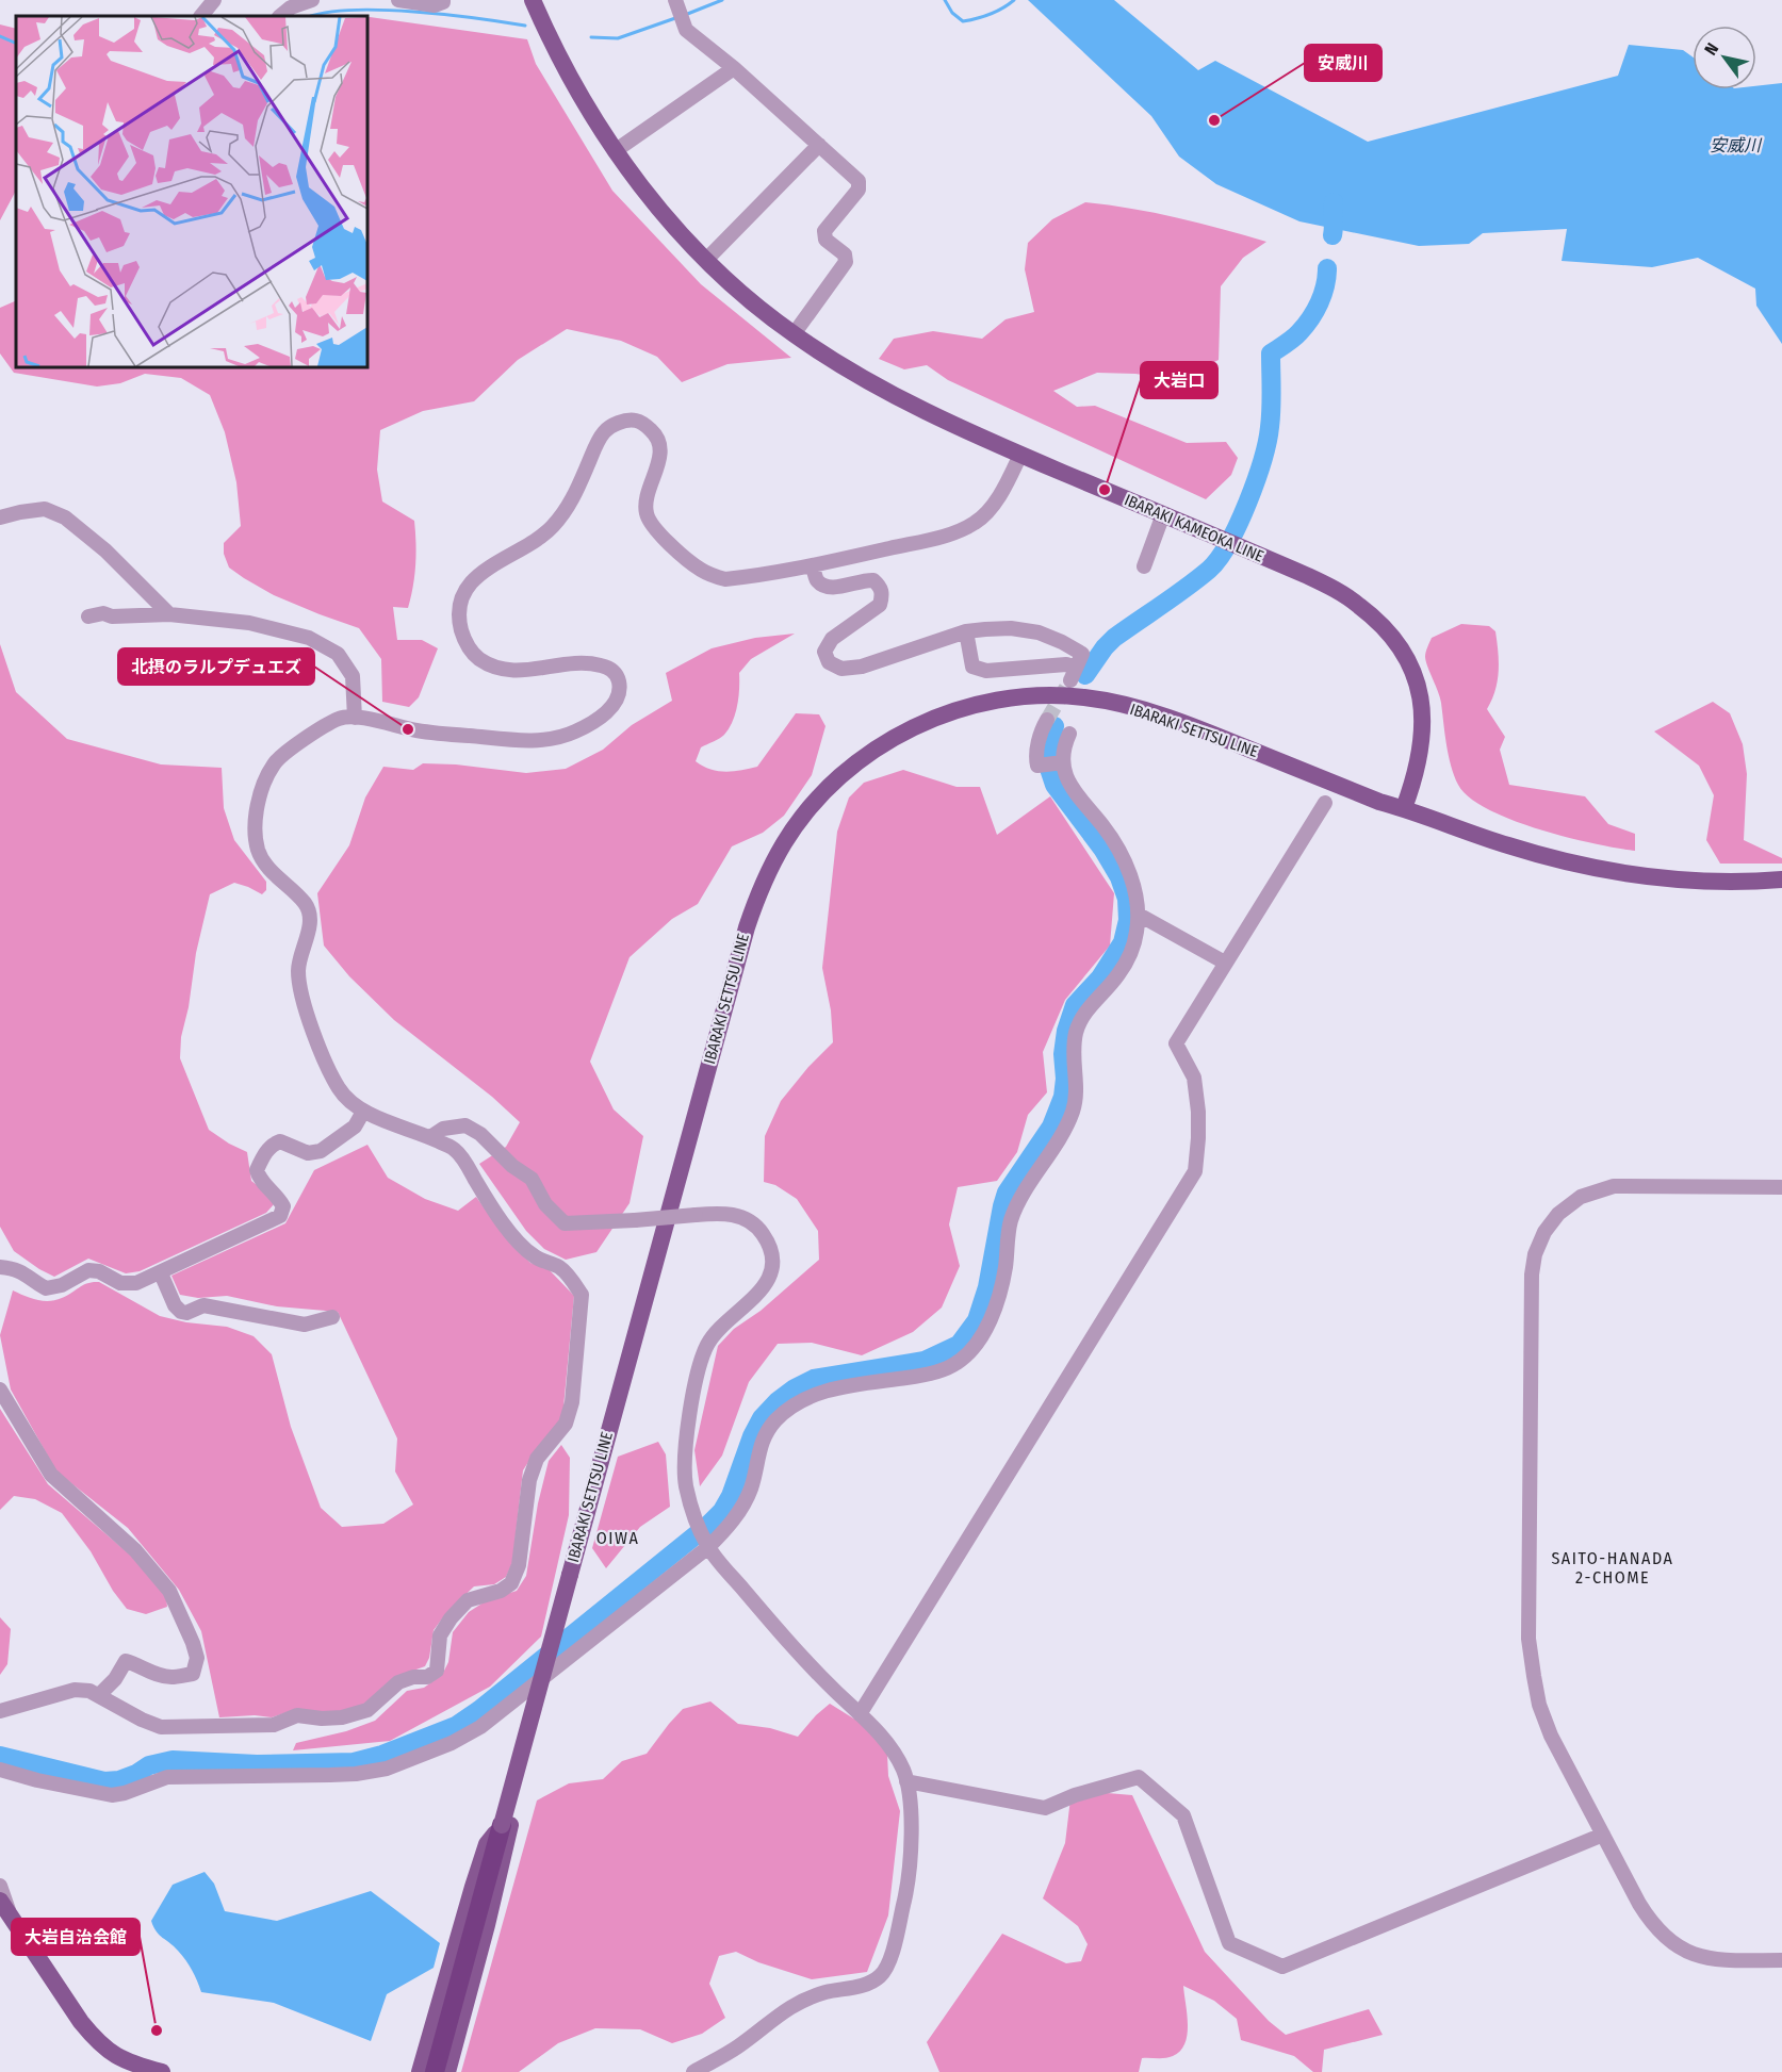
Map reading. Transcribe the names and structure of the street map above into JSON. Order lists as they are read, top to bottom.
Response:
{
  "streets": {
    "main road": ["IBARAKI KAMEOKA LINE", "IBARAKI SETTSU LINE"]
  },
  "crossings": [
    ["IBARAKI KAMEOKA LINE", "IBARAKI SETTSU LINE"]
  ],
  "districts": ["OIWA", "SAITO-HANADA 2-CHOME"],
  "water": ["安威川"],
  "places": [
    "安威川",
    "大岩口",
    "北摂のラルプデュエズ",
    "大岩自治会館"
  ],
  "north": "top left"
}
